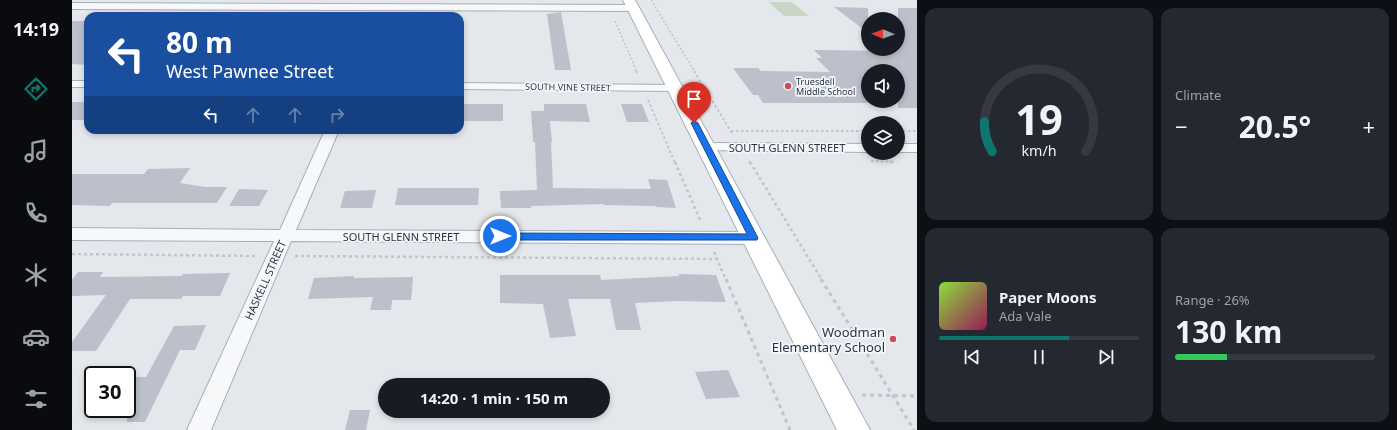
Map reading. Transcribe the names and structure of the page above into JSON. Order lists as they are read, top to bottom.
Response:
{
  "streets": {
    "street": ["SOUTH VINE STREET", "SOUTH GLENN STREET", "HASKELL STREET"]
  },
  "crossings": [
    ["SOUTH GLENN STREET", "HASKELL STREET"]
  ],
  "places": ["Truesdell Middle School", "Woodman Elementary School"],
  "north": "left",
  "page": {
    "tabs": "14:19",
    "tile": [
      "Climate",
      ["Range · 26%", "130 km"]
    ],
    "turn": ["80 m", "West Pawnee Street"],
    "heat": ["−", "20.5°", "+"],
    "song": ["Paper Moons", "Ada Vale"],
    "limit": "30",
    "trip": "14:20 · 1 min · 150 m",
    "gauge": ["19", "km/h"]
  }
}
